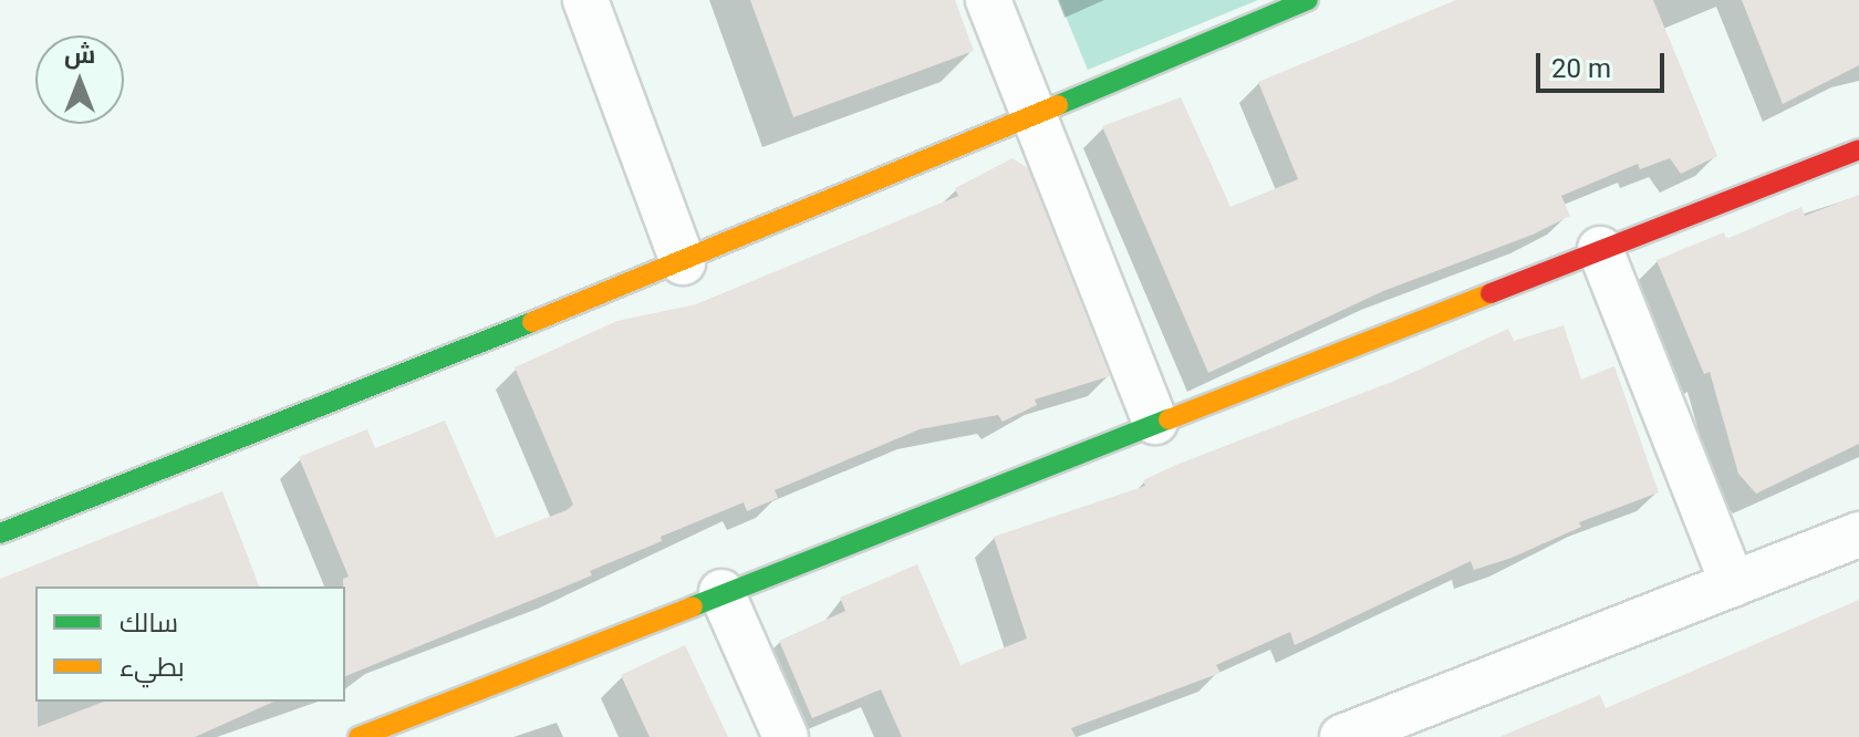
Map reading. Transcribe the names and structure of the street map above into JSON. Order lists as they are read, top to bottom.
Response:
{
  "legend": ["سالك", "بطيء"],
  "scale_bar": "20 m",
  "north": "top"
}
